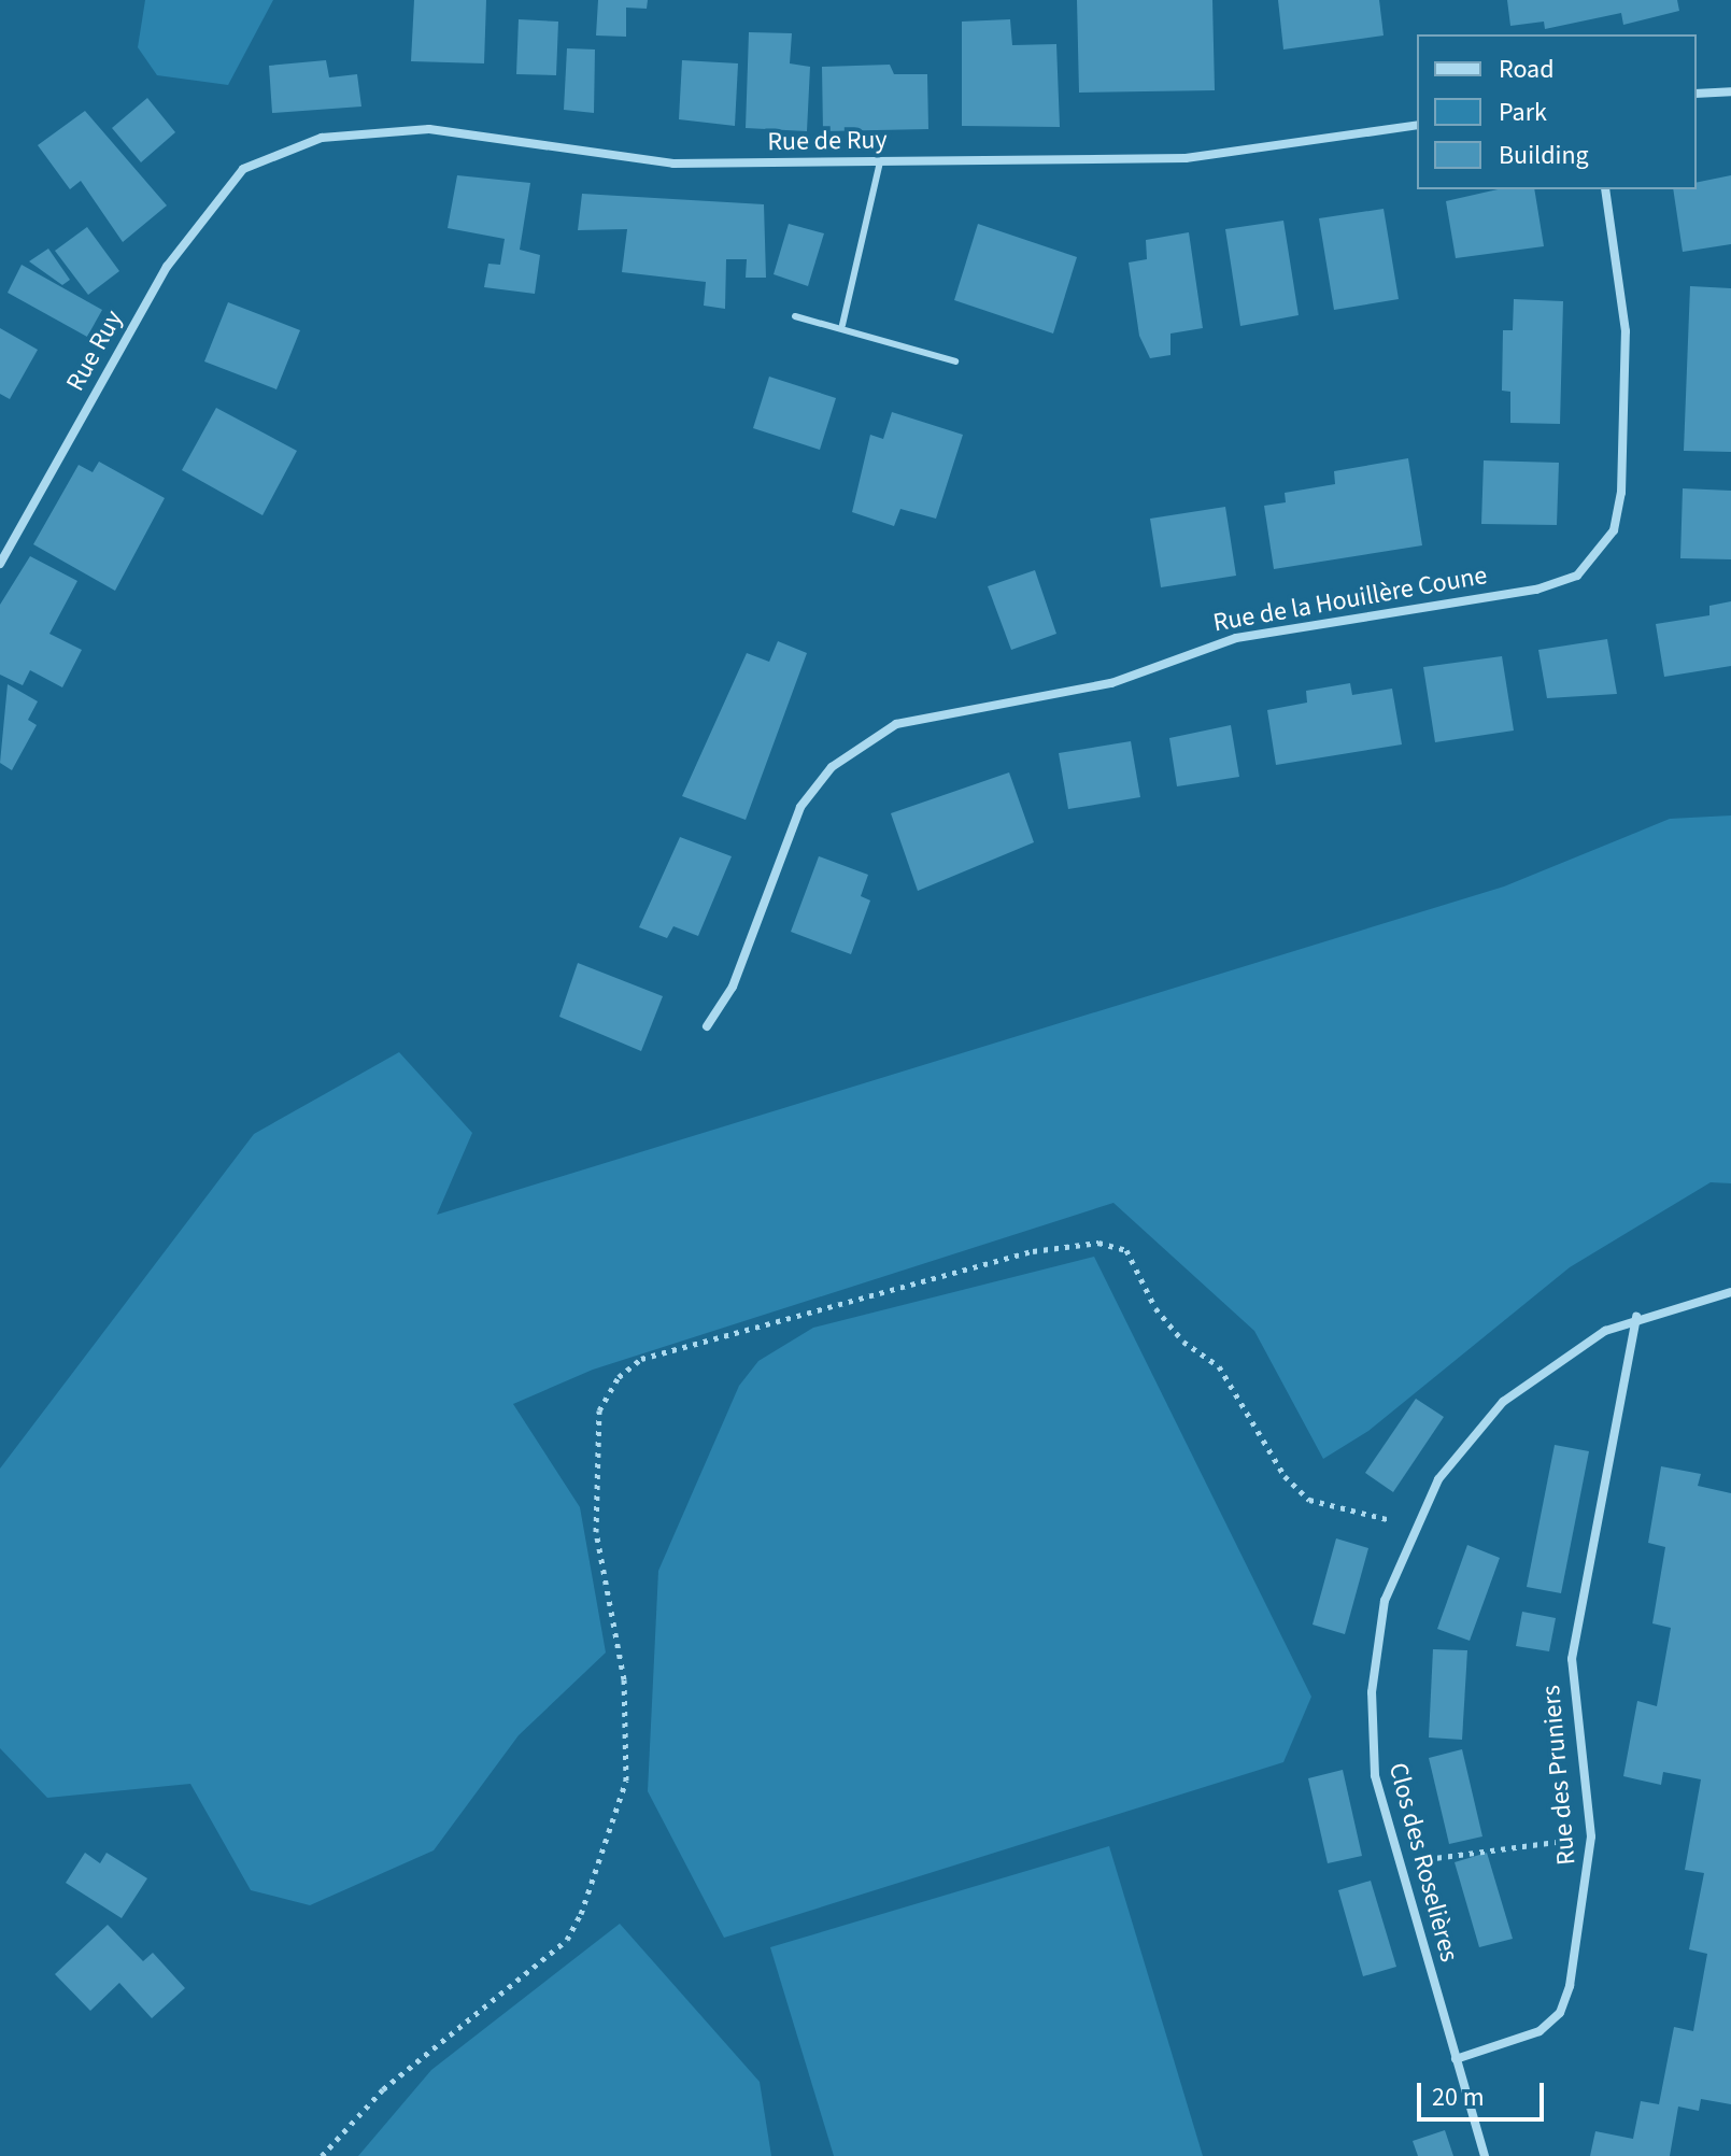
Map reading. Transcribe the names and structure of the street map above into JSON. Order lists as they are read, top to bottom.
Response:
{
  "streets": {
    "street": [
      "Rue de Ruy",
      "Rue Ruy",
      "Rue de la Houillère Coune",
      "Rue des Pruniers",
      "Clos des Roselières"
    ]
  },
  "crossings": [
    ["Rue de Ruy", "Rue Ruy"],
    ["Rue des Pruniers", "Clos des Roselières"]
  ],
  "legend": ["Road", "Park", "Building"],
  "scale_bar": "20 m"
}
